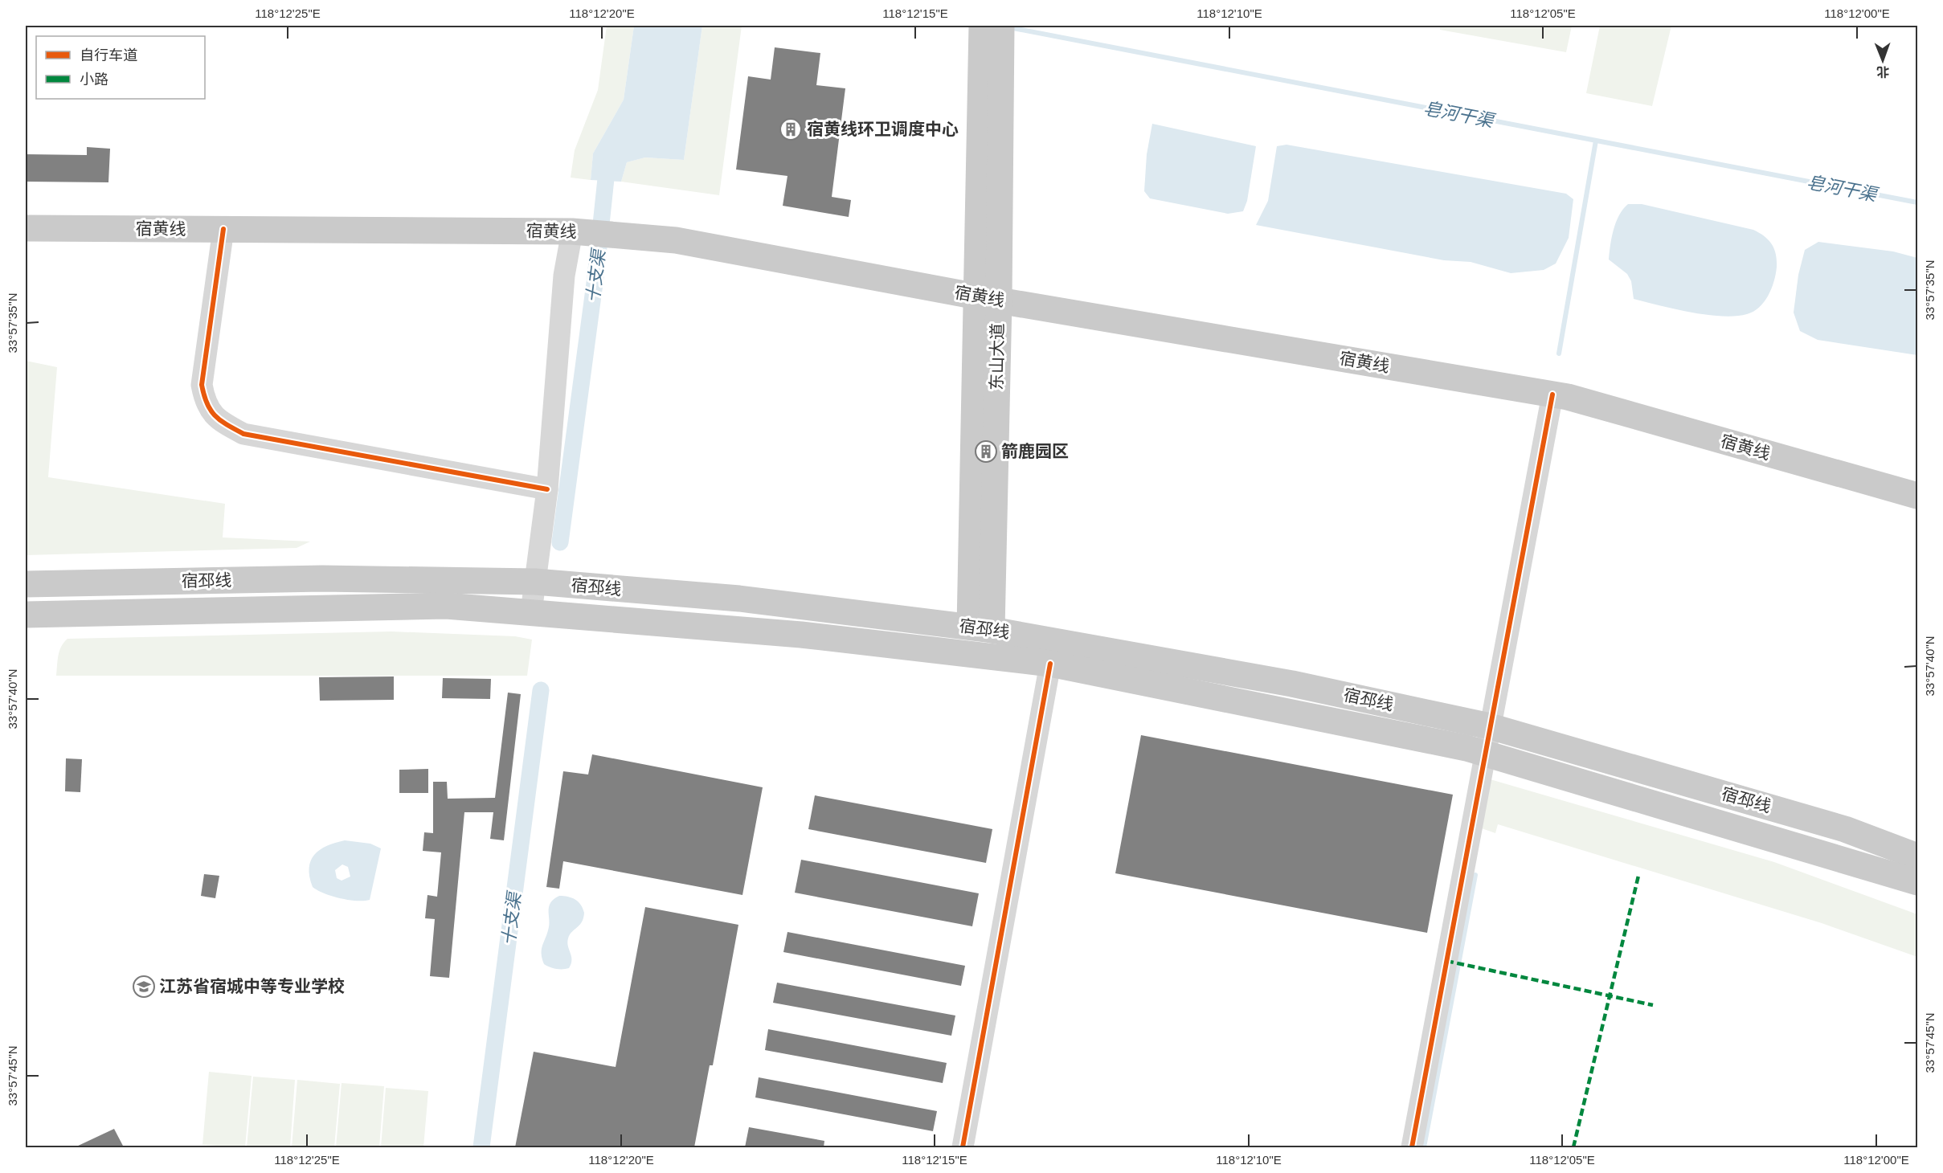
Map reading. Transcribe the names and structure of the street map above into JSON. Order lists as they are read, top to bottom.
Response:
{
  "streets": {
    "main road": ["宿黄线", "东山大道", "宿邳线"]
  },
  "crossings": [
    ["宿黄线", "东山大道"],
    ["东山大道", "宿邳线"]
  ],
  "water": ["皂河干渠", "十支渠"],
  "places": {
    "building": ["宿黄线环卫调度中心", "箭鹿园区"],
    "school or university": ["江苏省宿城中等专业学校"]
  },
  "legend": ["自行车道", "小路"],
  "north": "bottom",
  "coordinates": [
    "118°12'25\"E",
    "118°12'20\"E",
    "118°12'15\"E",
    "118°12'10\"E",
    "118°12'05\"E",
    "118°12'00\"E",
    "33°57'35\"N",
    "33°57'40\"N",
    "33°57'45\"N"
  ]
}
